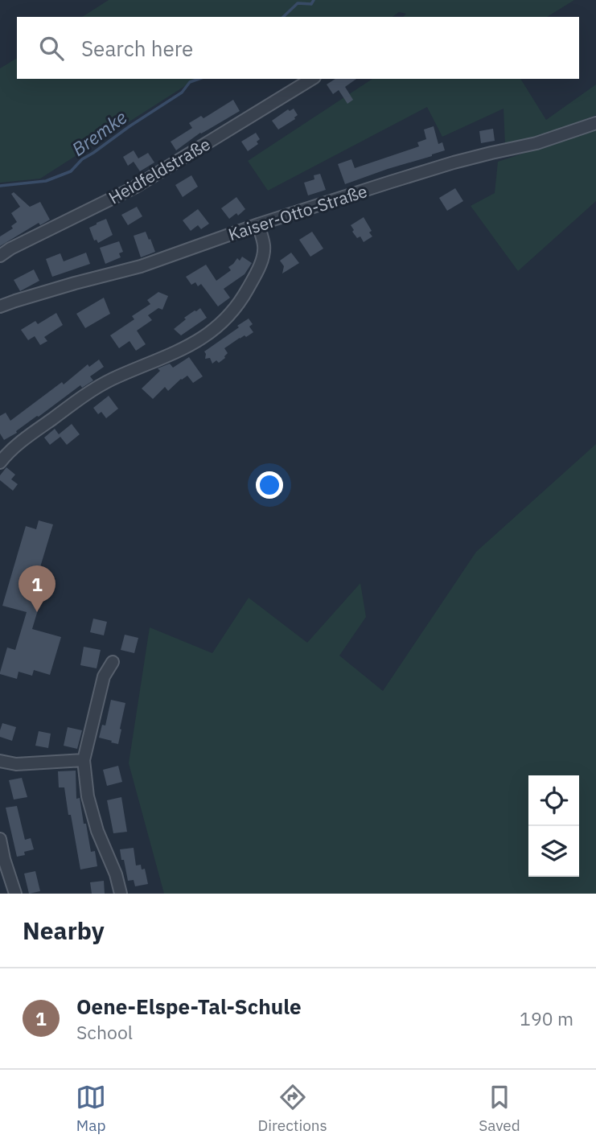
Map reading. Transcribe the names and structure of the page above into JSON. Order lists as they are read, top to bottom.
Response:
{
  "streets": {
    "street": ["Heidfeldstraße", "Kaiser-Otto-Straße"]
  },
  "water": ["Bremke"],
  "page": {
    "search": "Search here",
    "pins": "1",
    "heading": "Nearby",
    "list": [
      {
        "mark": "1",
        "name": "Oene-Elspe-Tal-Schule",
        "note": "School",
        "value": "190 m"
      }
    ],
    "nav": ["Map", "Directions", "Saved"]
  }
}
